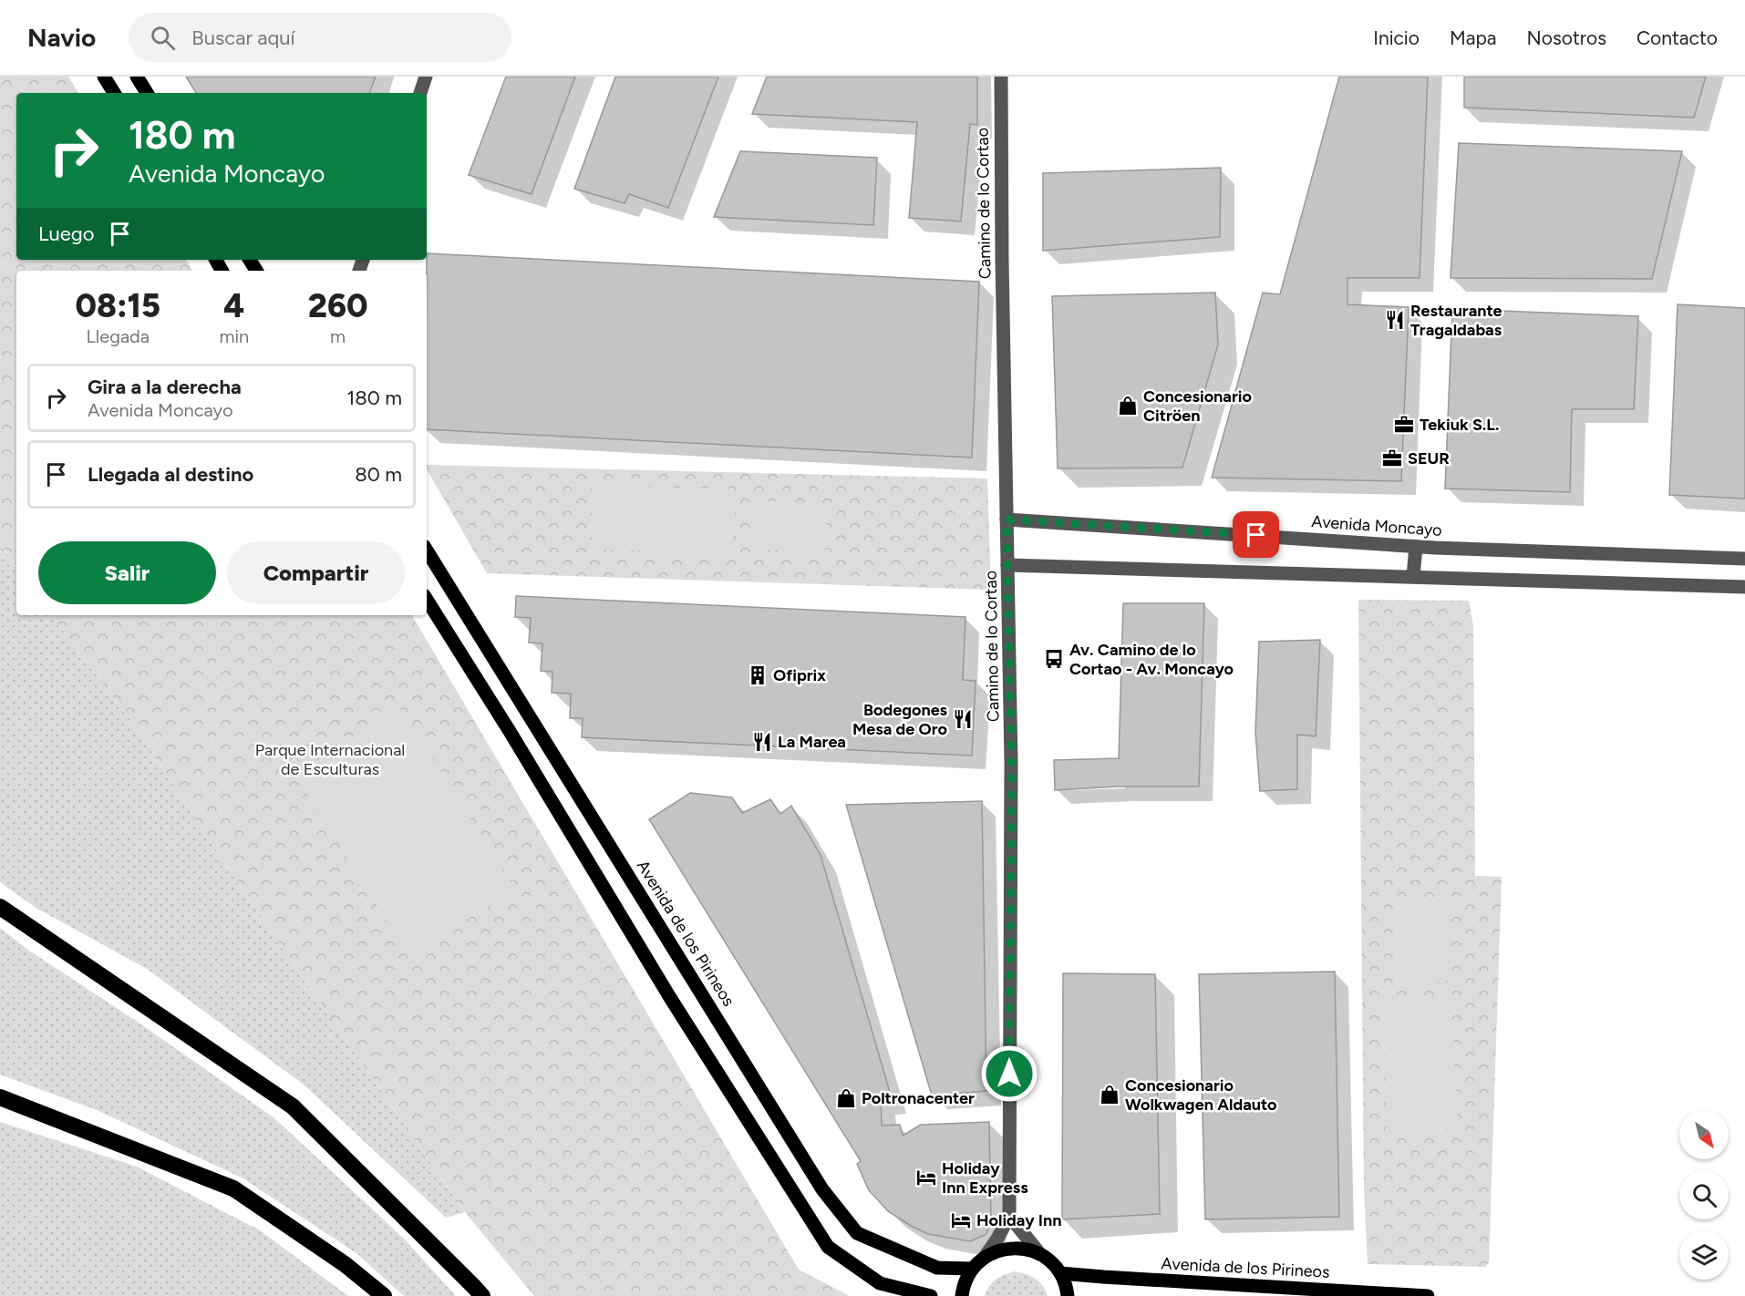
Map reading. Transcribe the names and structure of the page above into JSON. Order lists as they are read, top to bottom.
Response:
{
  "streets": {
    "main road": ["Avenida de los Pirineos"],
    "street": ["Camino de lo Cortao", "Avenida Moncayo"]
  },
  "crossings": [
    ["Camino de lo Cortao", "Avenida Moncayo"]
  ],
  "parks": ["Parque Internacional de Esculturas"],
  "places": {
    "restaurant": ["Restaurante Tragaldabas", "Bodegones Mesa de Oro", "La Marea"],
    "shop": ["Concesionario Citröen", "Concesionario Wolkwagen Aldauto", "Poltronacenter"],
    "office": ["Tekiuk S.L.", "SEUR"],
    "bus stop": ["Av. Camino de lo Cortao - Av. Moncayo"],
    "building": ["Ofiprix"],
    "hotel": ["Holiday Inn Express", "Holiday Inn"]
  },
  "north": "bottom right",
  "page": {
    "header": "Navio",
    "search": "Buscar aquí",
    "nav": [
      "Inicio",
      "Mapa",
      "Nosotros",
      "Contacto"
    ],
    "turn": ["180 m", "Avenida Moncayo"],
    "then": "Luego",
    "eta": [
      "08:15",
      "Llegada",
      "4",
      "min",
      "260",
      "m"
    ],
    "list": [
      {
        "name": "Gira a la derecha",
        "note": "Avenida Moncayo",
        "value": "180 m"
      },
      {
        "name": "Llegada al destino",
        "value": "80 m"
      }
    ],
    "buttons": ["Salir", "Compartir"]
  }
}
